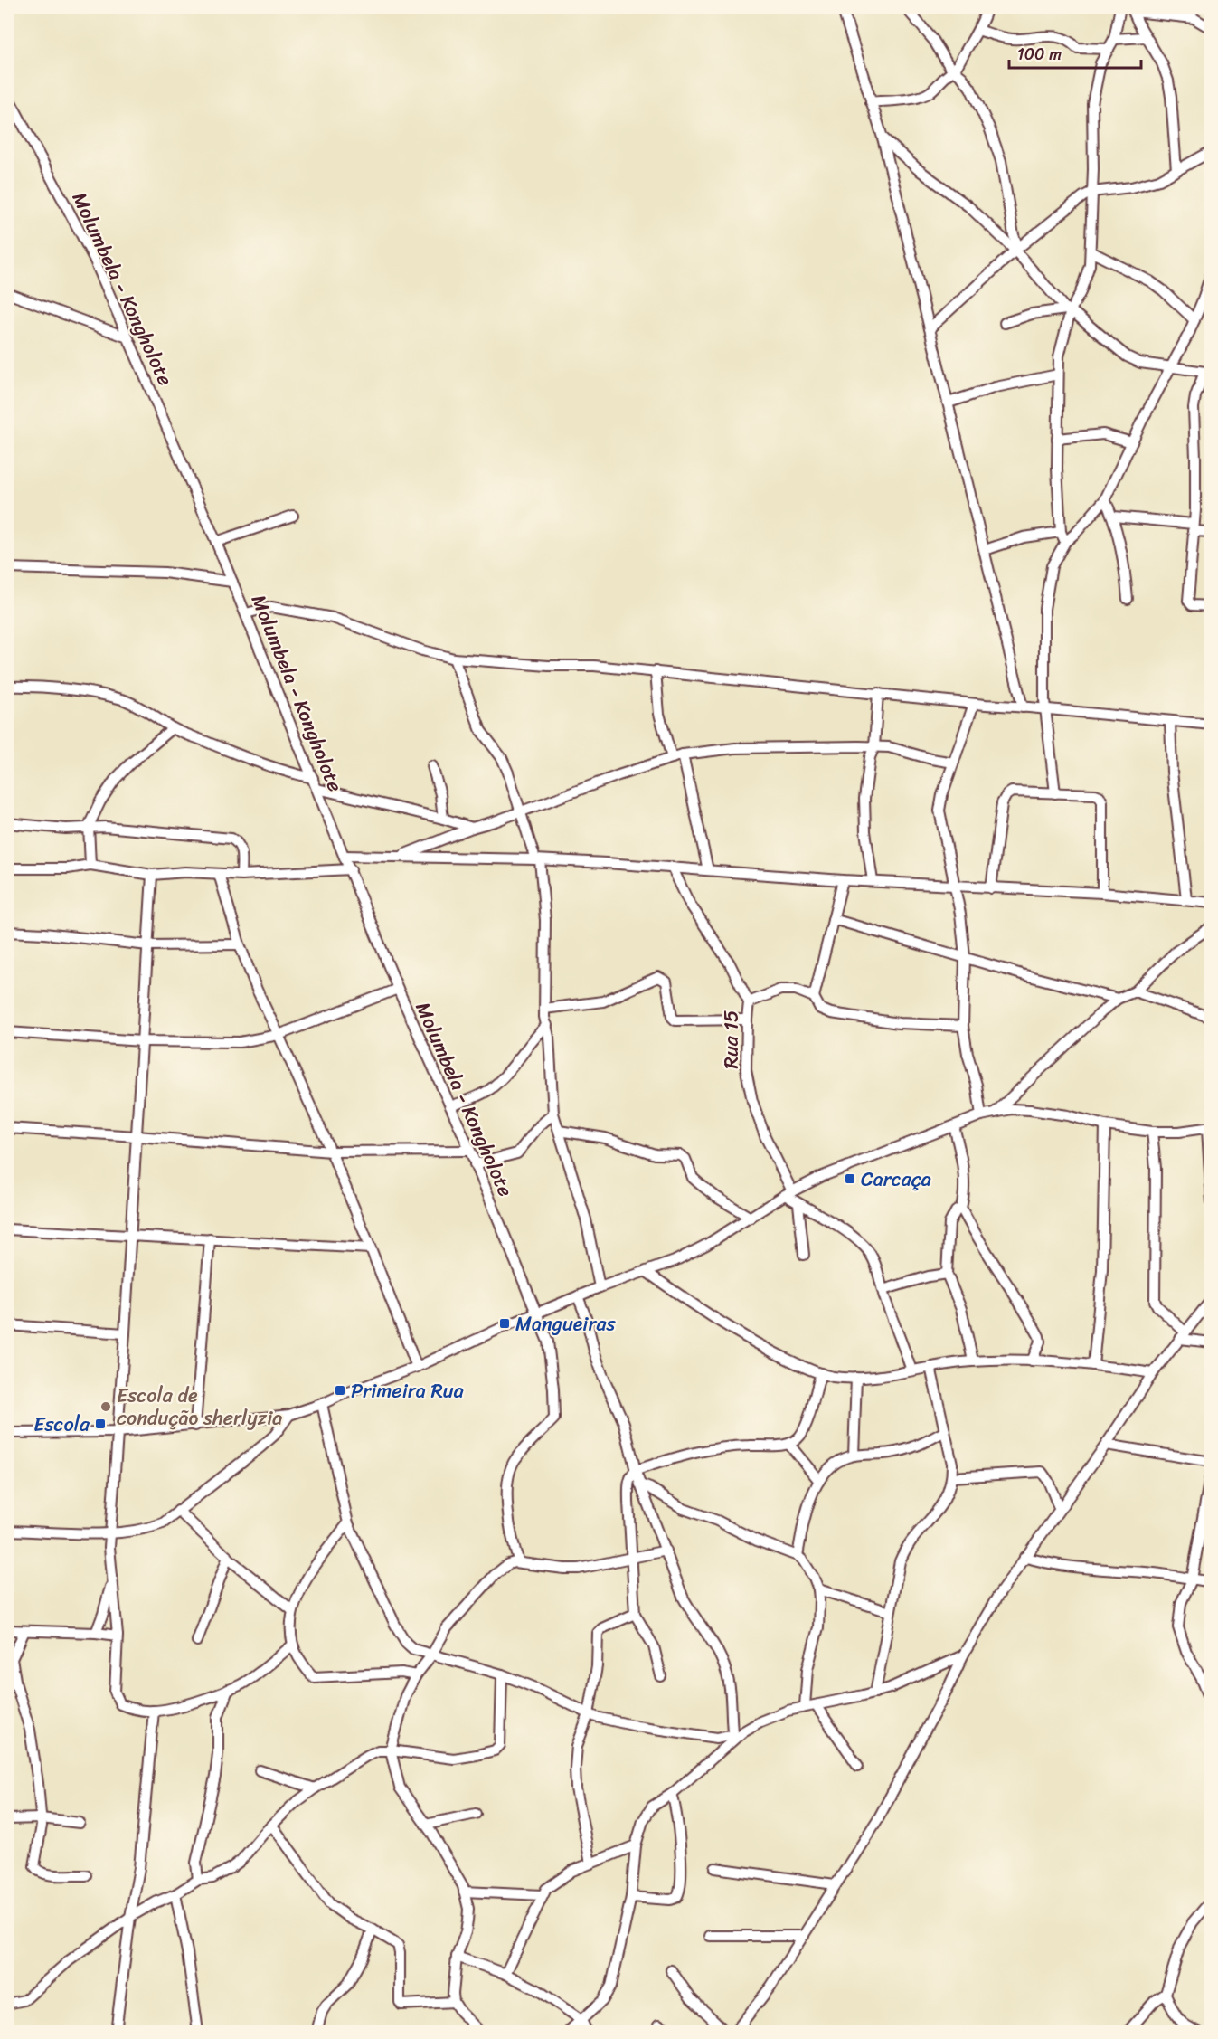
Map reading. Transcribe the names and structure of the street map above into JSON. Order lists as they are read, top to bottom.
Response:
{
  "streets": {
    "street": ["Molumbela - Kongholote", "Rua 15"]
  },
  "places": {
    "transit": [
      "Carcaça",
      "Mangueiras",
      "Primeira Rua",
      "Escola"
    ],
    "other": ["Escola de condução sherlyzia"]
  },
  "scale_bar": "100 m"
}
